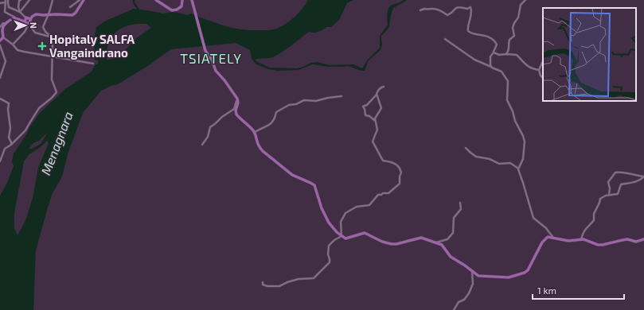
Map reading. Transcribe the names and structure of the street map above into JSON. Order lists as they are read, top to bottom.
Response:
{
  "districts": ["TSIATELY"],
  "water": ["Menagnara"],
  "places": {
    "health": ["Hopitaly SALFA Vangaindrano"]
  },
  "scale_bar": "1 km",
  "north": "right"
}
